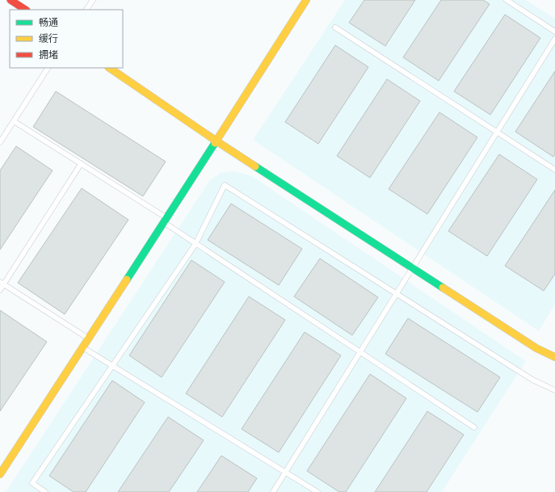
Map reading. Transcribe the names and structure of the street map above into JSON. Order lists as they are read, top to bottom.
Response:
{
  "legend": ["畅通", "缓行", "拥堵"]
}
